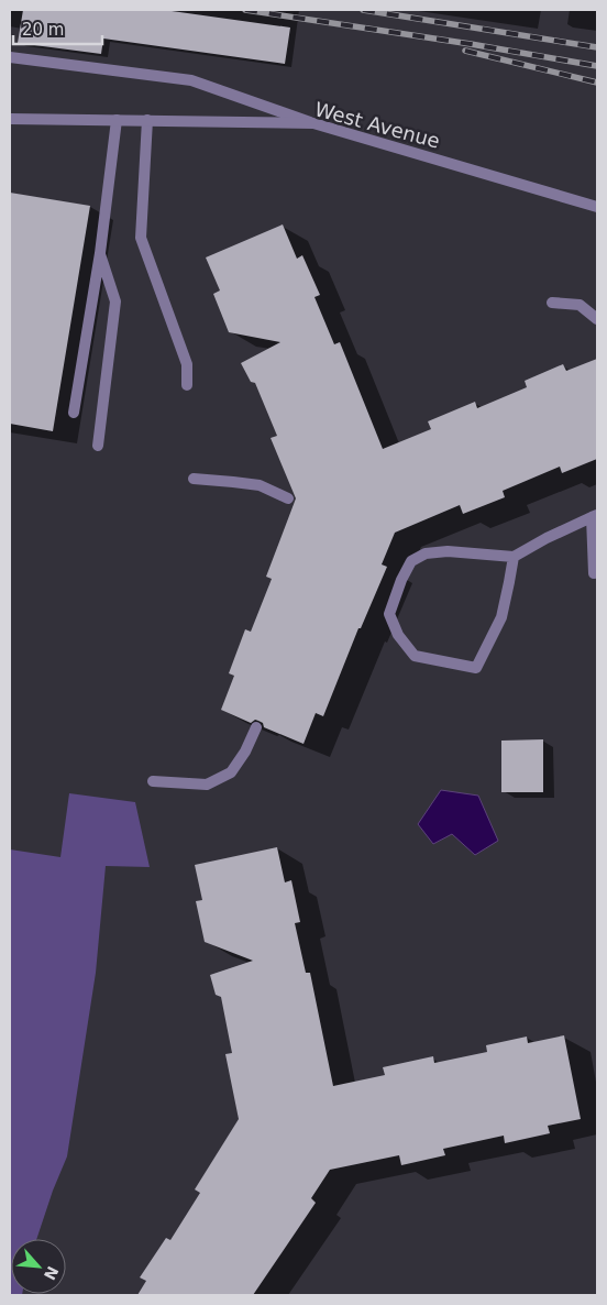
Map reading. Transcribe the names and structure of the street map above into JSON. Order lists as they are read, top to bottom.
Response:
{
  "streets": {
    "street": ["West Avenue"]
  },
  "scale_bar": "20 m",
  "north": "bottom right"
}
